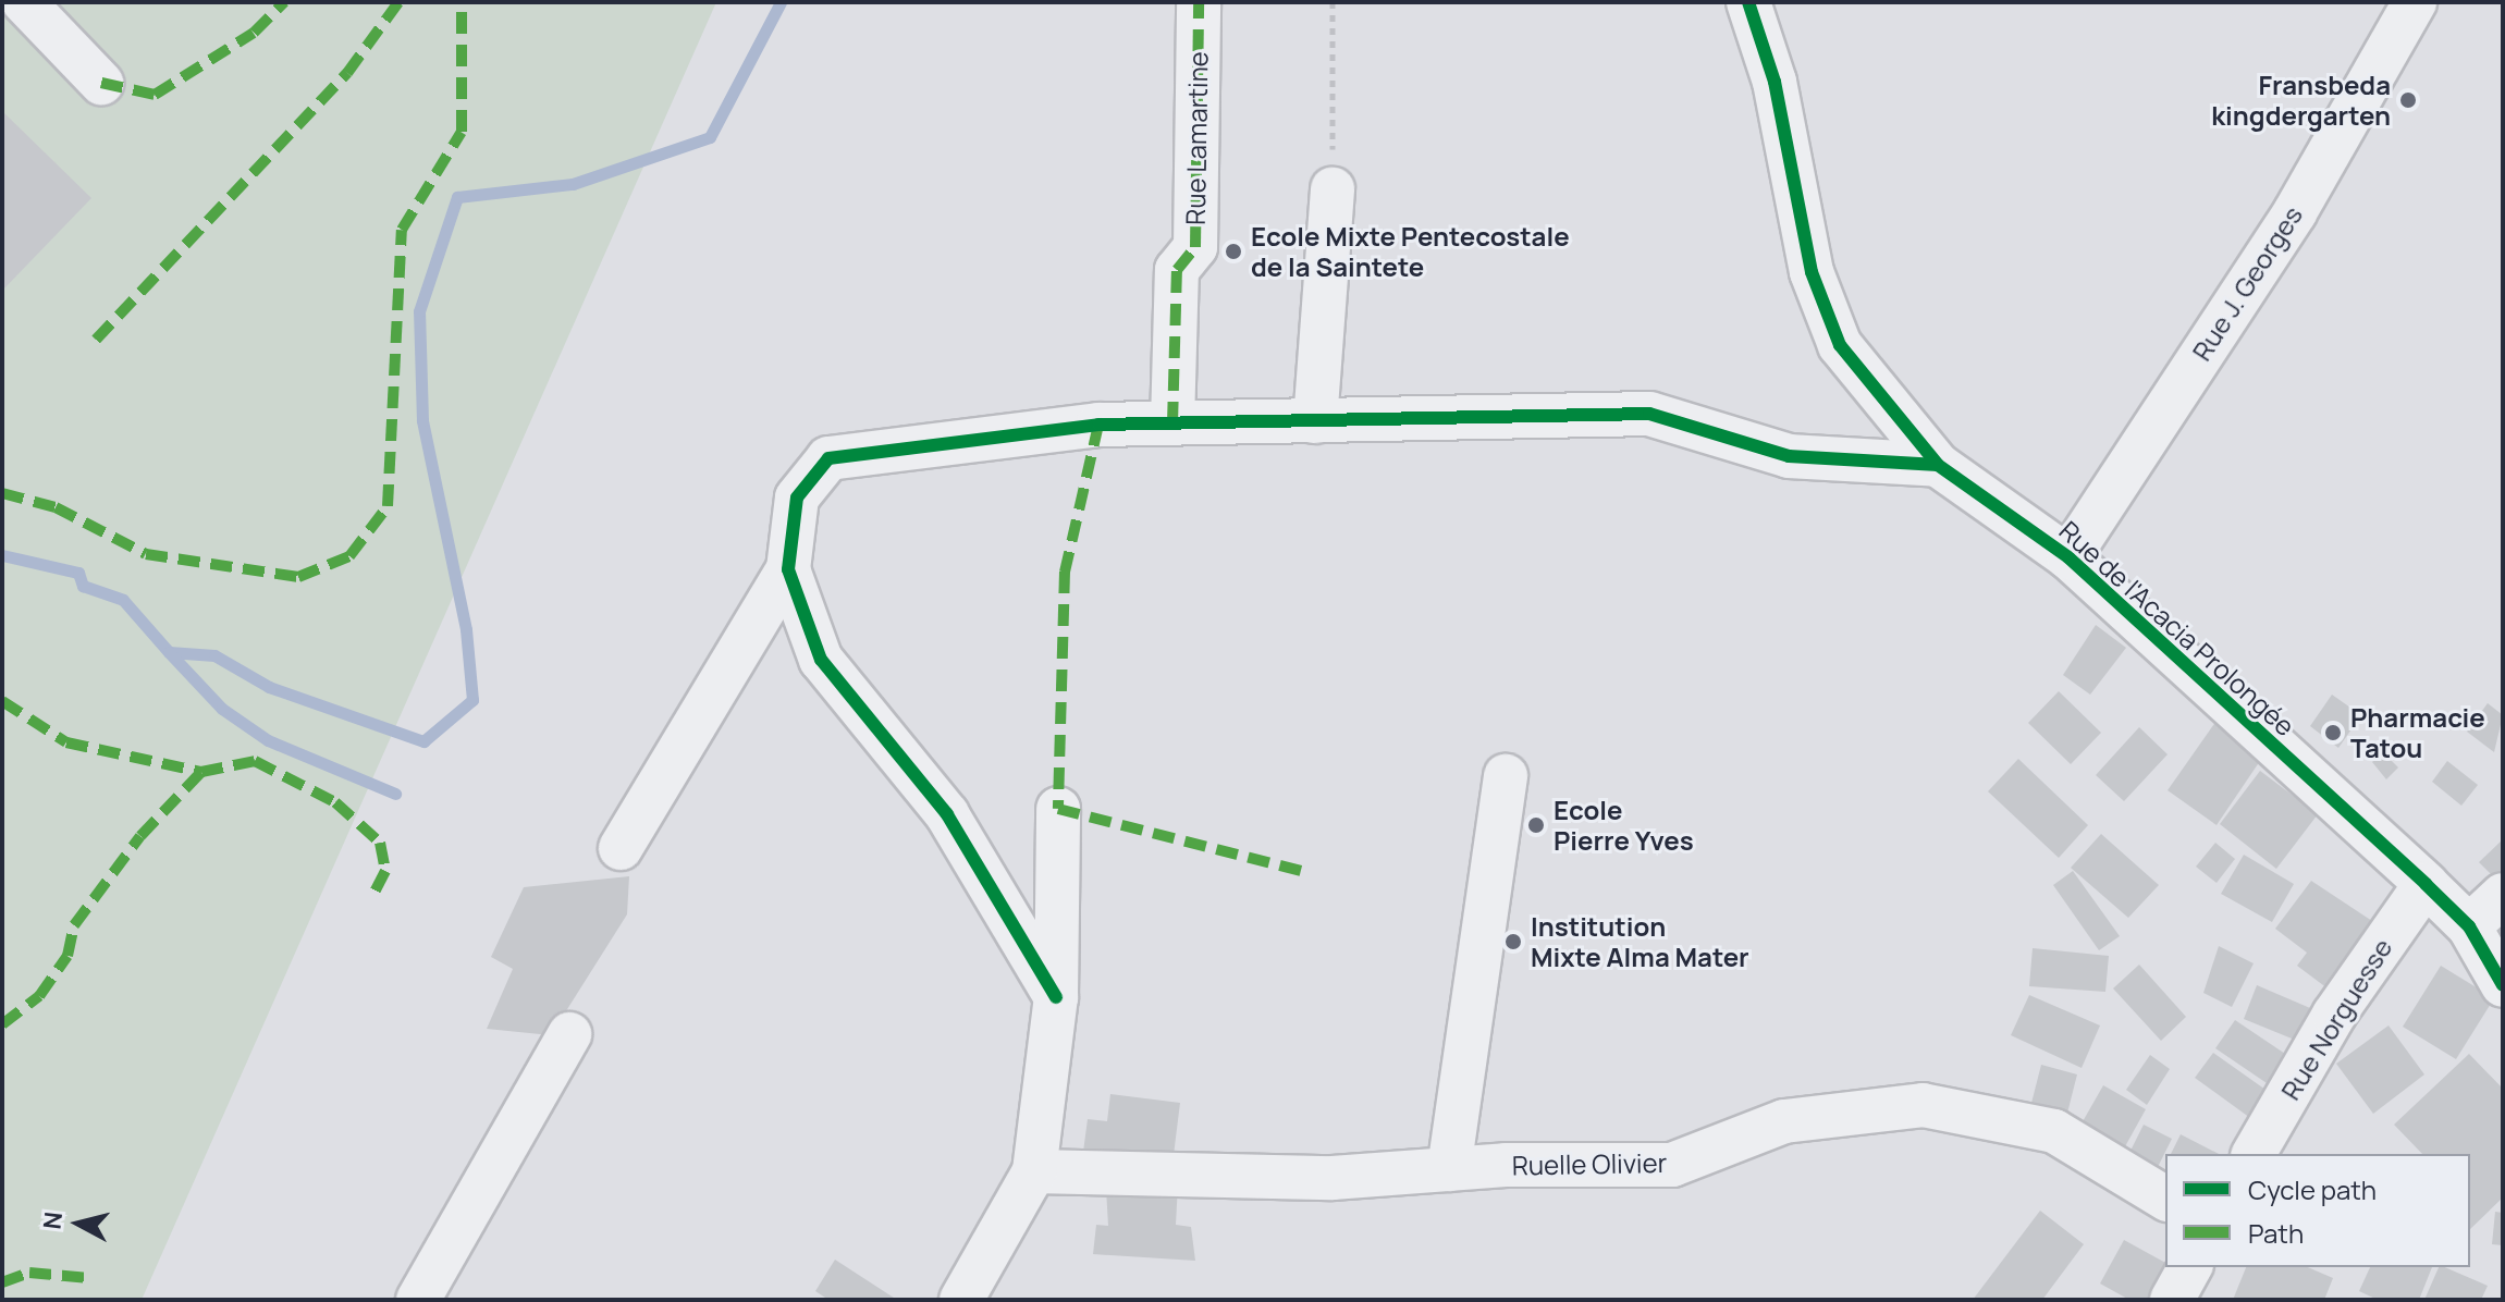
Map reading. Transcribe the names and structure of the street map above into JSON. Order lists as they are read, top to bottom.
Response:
{
  "streets": {
    "street": [
      "Rue Lamartine",
      "Rue J. Georges",
      "Rue de l'Acacia Prolongée",
      "Rue Norguesse",
      "Ruelle Olivier"
    ]
  },
  "crossings": [
    ["Rue J. Georges", "Rue de l'Acacia Prolongée"],
    ["Rue de l'Acacia Prolongée", "Rue Norguesse"]
  ],
  "places": [
    "Fransbeda kingdergarten",
    "Ecole Mixte Pentecostale de la Saintete",
    "Pharmacie Tatou",
    "Ecole Pierre Yves",
    "Institution Mixte Alma Mater"
  ],
  "legend": ["Cycle path", "Path"],
  "north": "left"
}
